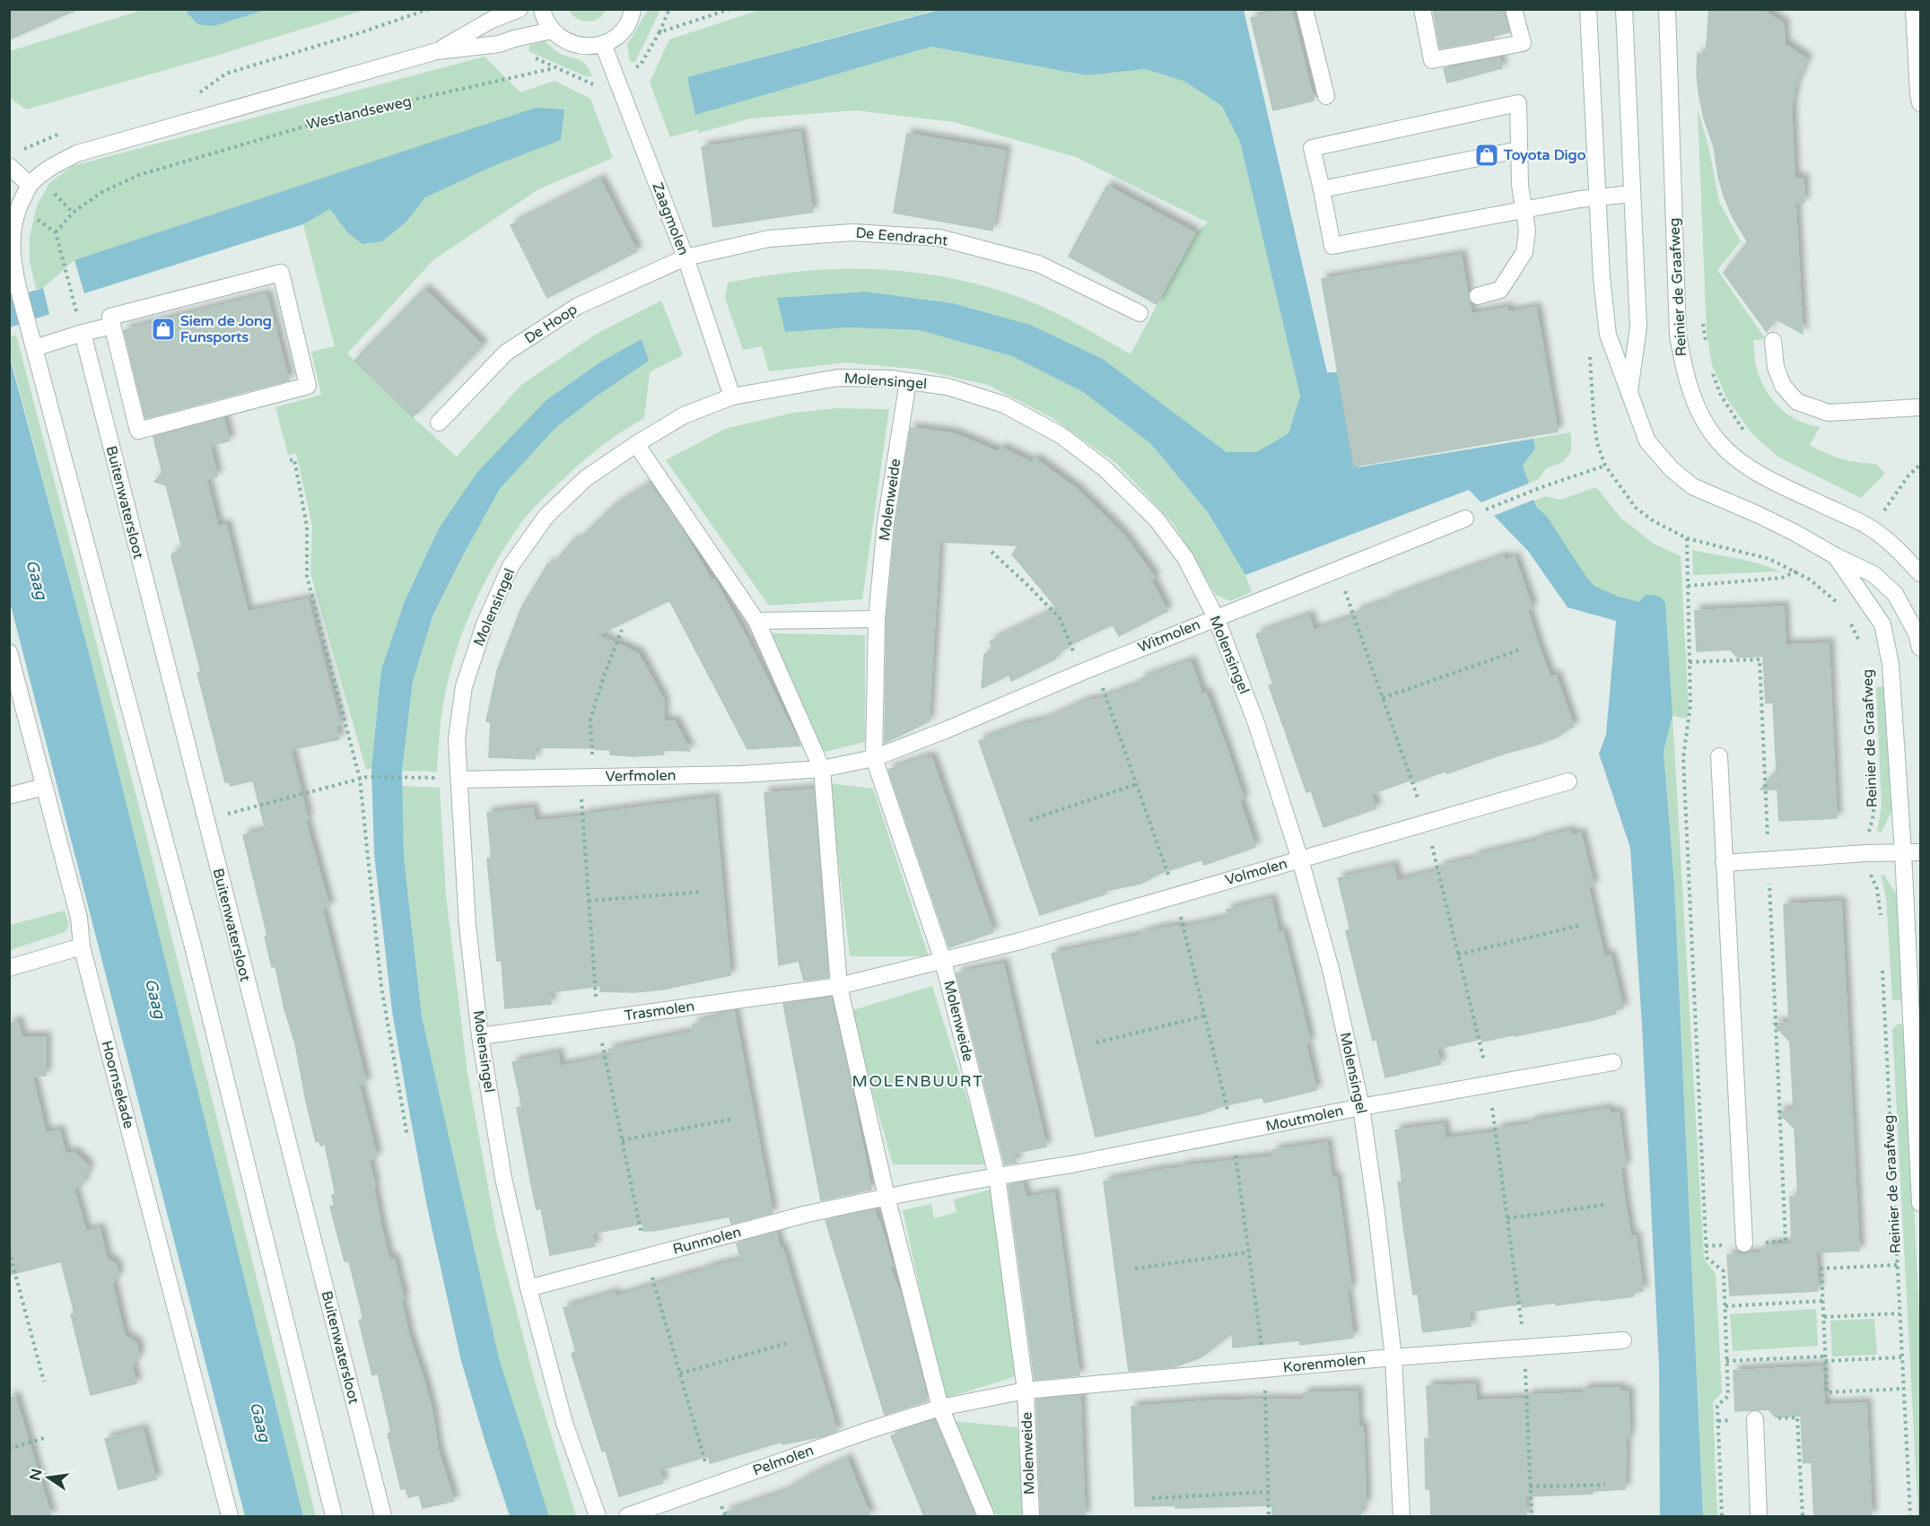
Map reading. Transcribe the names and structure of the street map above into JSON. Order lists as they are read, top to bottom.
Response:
{
  "streets": {
    "street": [
      "Zaagmolen",
      "De Eendracht",
      "Reinier de Graafweg",
      "De Hoop",
      "Molensingel",
      "Molenweide",
      "Buitenwatersloot",
      "Witmolen",
      "Verfmolen",
      "Volmolen",
      "Trasmolen",
      "Hoornsekade",
      "Moutmolen",
      "Runmolen",
      "Korenmolen",
      "Pelmolen"
    ],
    "path": ["Westlandseweg"]
  },
  "crossings": [
    ["Westlandseweg", "Zaagmolen"],
    ["Westlandseweg", "Buitenwatersloot"],
    ["Zaagmolen", "De Eendracht"],
    ["Zaagmolen", "De Hoop"],
    ["Zaagmolen", "Molensingel"],
    ["De Eendracht", "De Hoop"],
    ["Molensingel", "Molenweide"],
    ["Molensingel", "Witmolen"],
    ["Molensingel", "Verfmolen"],
    ["Molensingel", "Volmolen"],
    ["Molensingel", "Trasmolen"],
    ["Molensingel", "Moutmolen"],
    ["Molensingel", "Runmolen"],
    ["Molensingel", "Korenmolen"],
    ["Molenweide", "Witmolen"],
    ["Molenweide", "Volmolen"],
    ["Molenweide", "Trasmolen"],
    ["Molenweide", "Moutmolen"],
    ["Molenweide", "Korenmolen"],
    ["Molenweide", "Pelmolen"]
  ],
  "districts": ["MOLENBUURT"],
  "water": ["Gaag"],
  "places": {
    "shop": ["Toyota Digo", "Siem de Jong Funsports"]
  },
  "north": "left"
}
